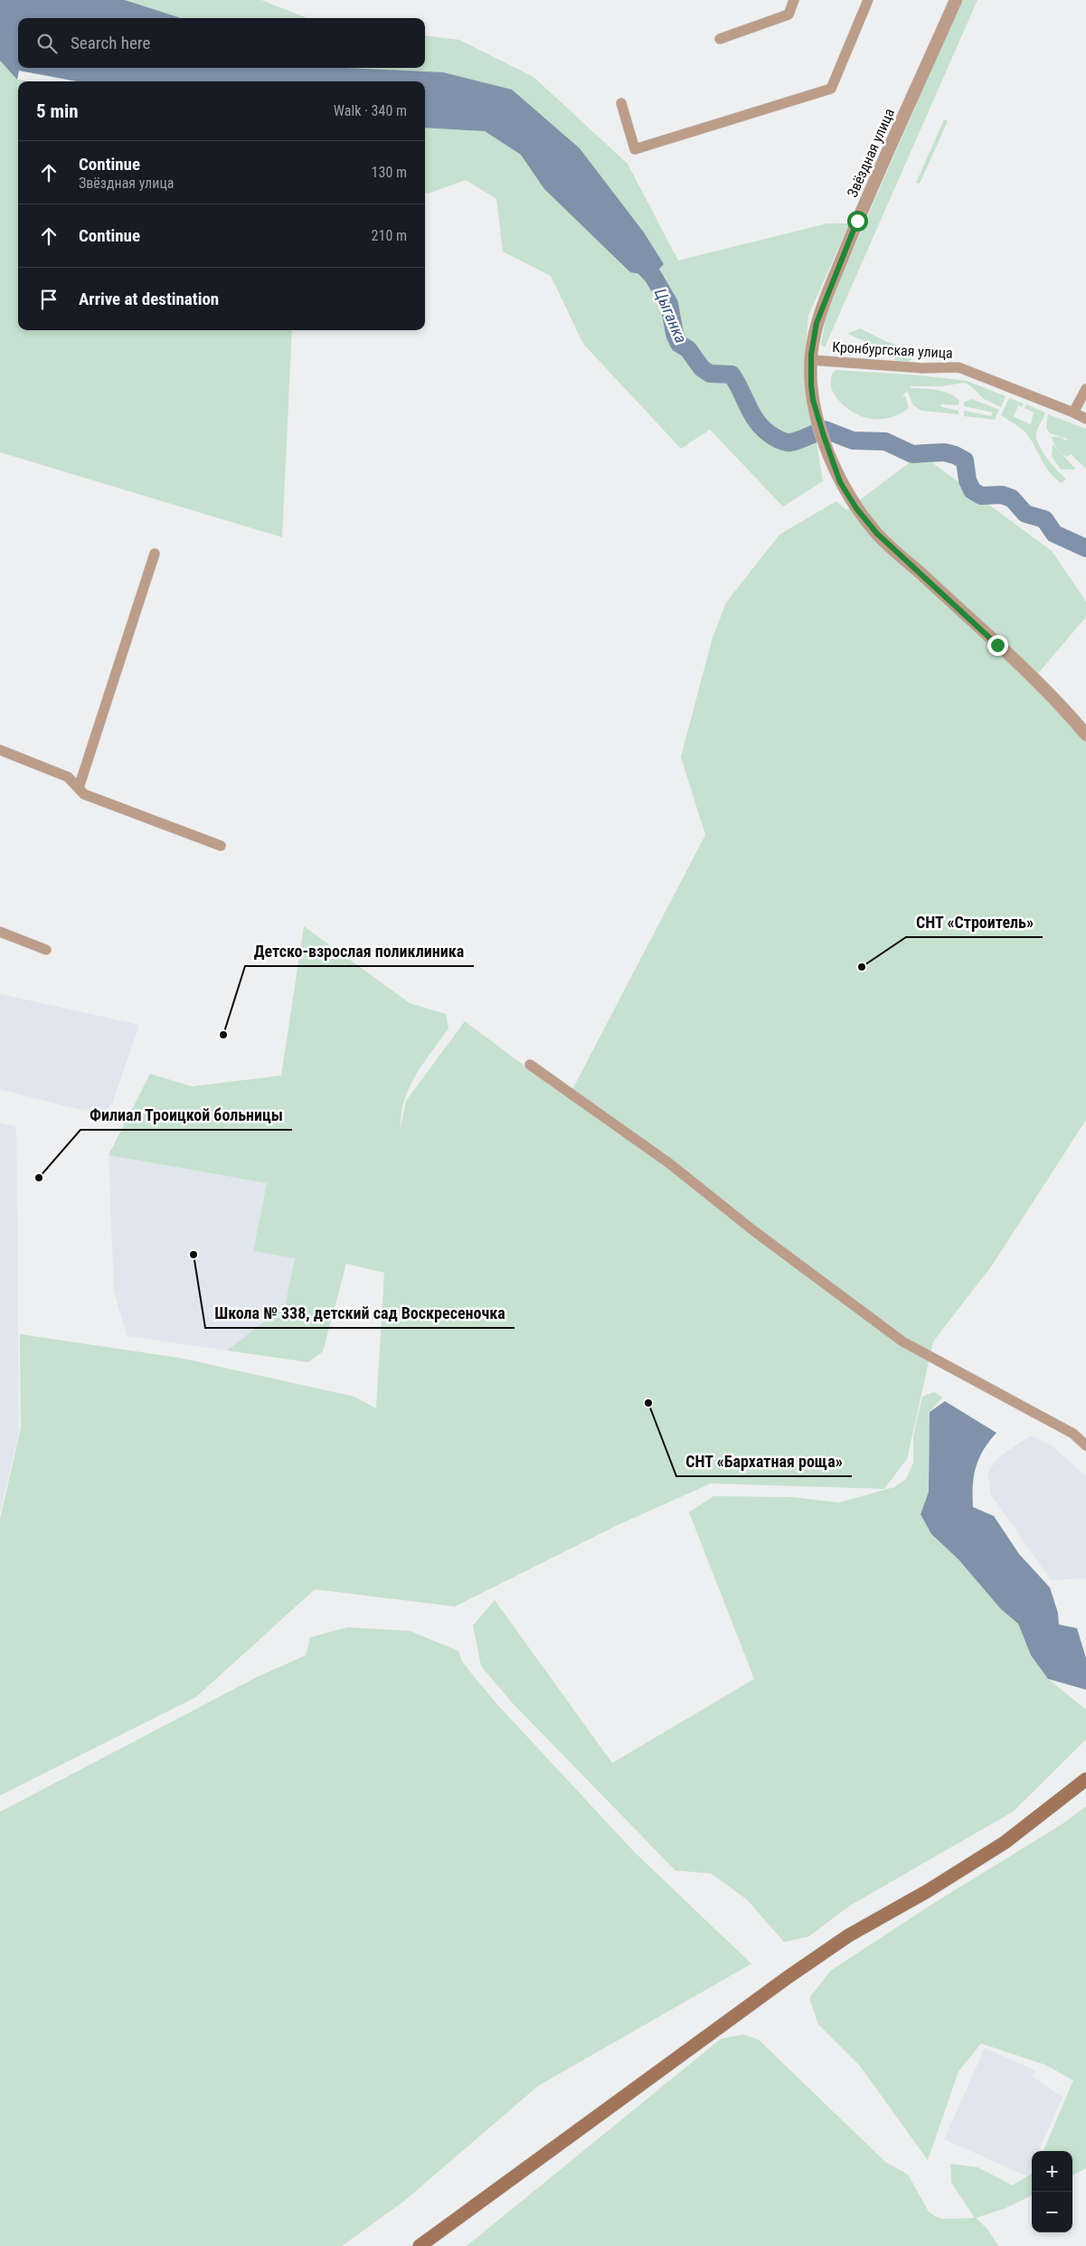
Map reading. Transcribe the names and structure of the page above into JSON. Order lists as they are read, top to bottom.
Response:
{
  "streets": {
    "street": ["Звёздная улица", "Кронбургская улица"]
  },
  "crossings": [
    ["Звёздная улица", "Кронбургская улица"]
  ],
  "water": ["Цыганка"],
  "places": [
    "СНТ «Строитель»",
    "Детско-взрослая поликлиника",
    "Филиал Троицкой больницы",
    "Школа № 338, детский сад Воскресеночка",
    "СНТ «Бархатная роща»"
  ],
  "page": {
    "search": "Search here",
    "heading": ["5 min", "Walk · 340 m"],
    "list": [
      ["Continue", "Звёздная улица", "130 m"],
      ["Continue", "210 m"],
      "Arrive at destination"
    ],
    "map_buttons": ["+", "−"]
  }
}
